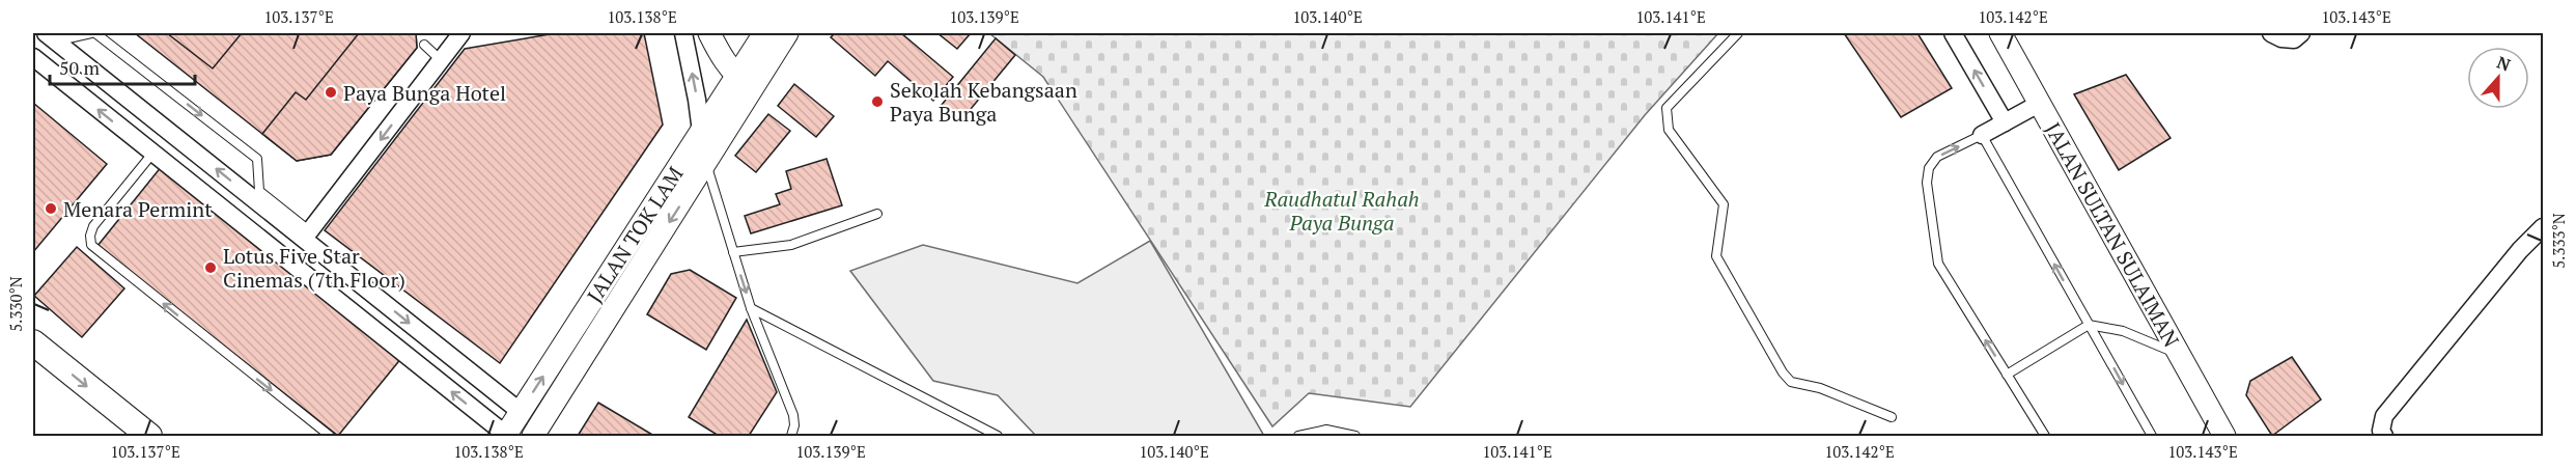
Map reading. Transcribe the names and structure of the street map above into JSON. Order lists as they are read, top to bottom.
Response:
{
  "streets": {
    "street": ["JALAN TOK LAM", "JALAN SULTAN SULAIMAN"]
  },
  "parks": ["Raudhatul Rahah Paya Bunga"],
  "places": [
    "Paya Bunga Hotel",
    "Sekolah Kebangsaan Paya Bunga",
    "Menara Permint",
    "Lotus Five Star Cinemas (7th Floor)"
  ],
  "scale_bar": "50 m",
  "north": "top",
  "coordinates": [
    "103.137°E",
    "103.138°E",
    "103.139°E",
    "103.140°E",
    "103.141°E",
    "103.142°E",
    "103.143°E",
    "5.333°N",
    "5.330°N"
  ]
}
